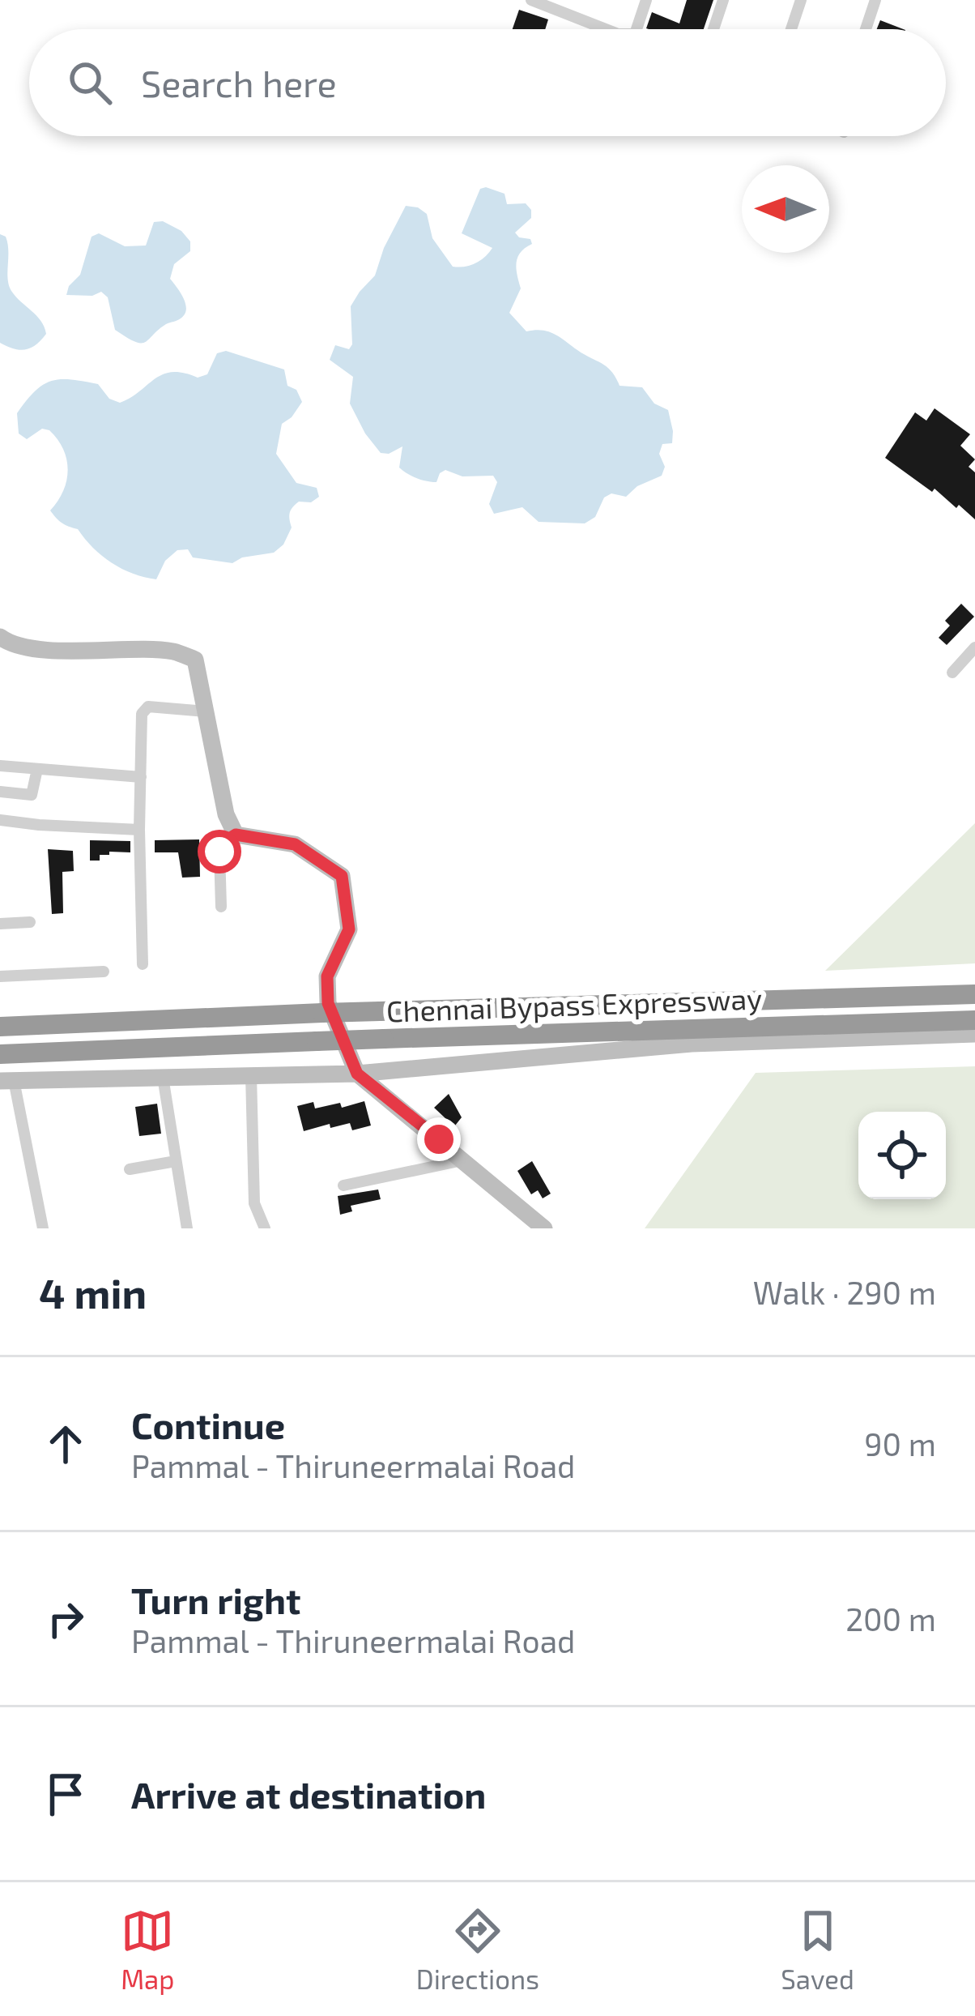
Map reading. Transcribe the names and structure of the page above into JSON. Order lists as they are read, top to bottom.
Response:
{
  "streets": {
    "highway": ["Chennai Bypass Expressway"]
  },
  "north": "left",
  "page": {
    "search": "Search here",
    "heading": ["4 min", "Walk · 290 m"],
    "list": [
      ["Continue", "Pammal - Thiruneermalai Road", "90 m"],
      ["Turn right", "Pammal - Thiruneermalai Road", "200 m"],
      "Arrive at destination"
    ],
    "nav": ["Map", "Directions", "Saved"]
  }
}
